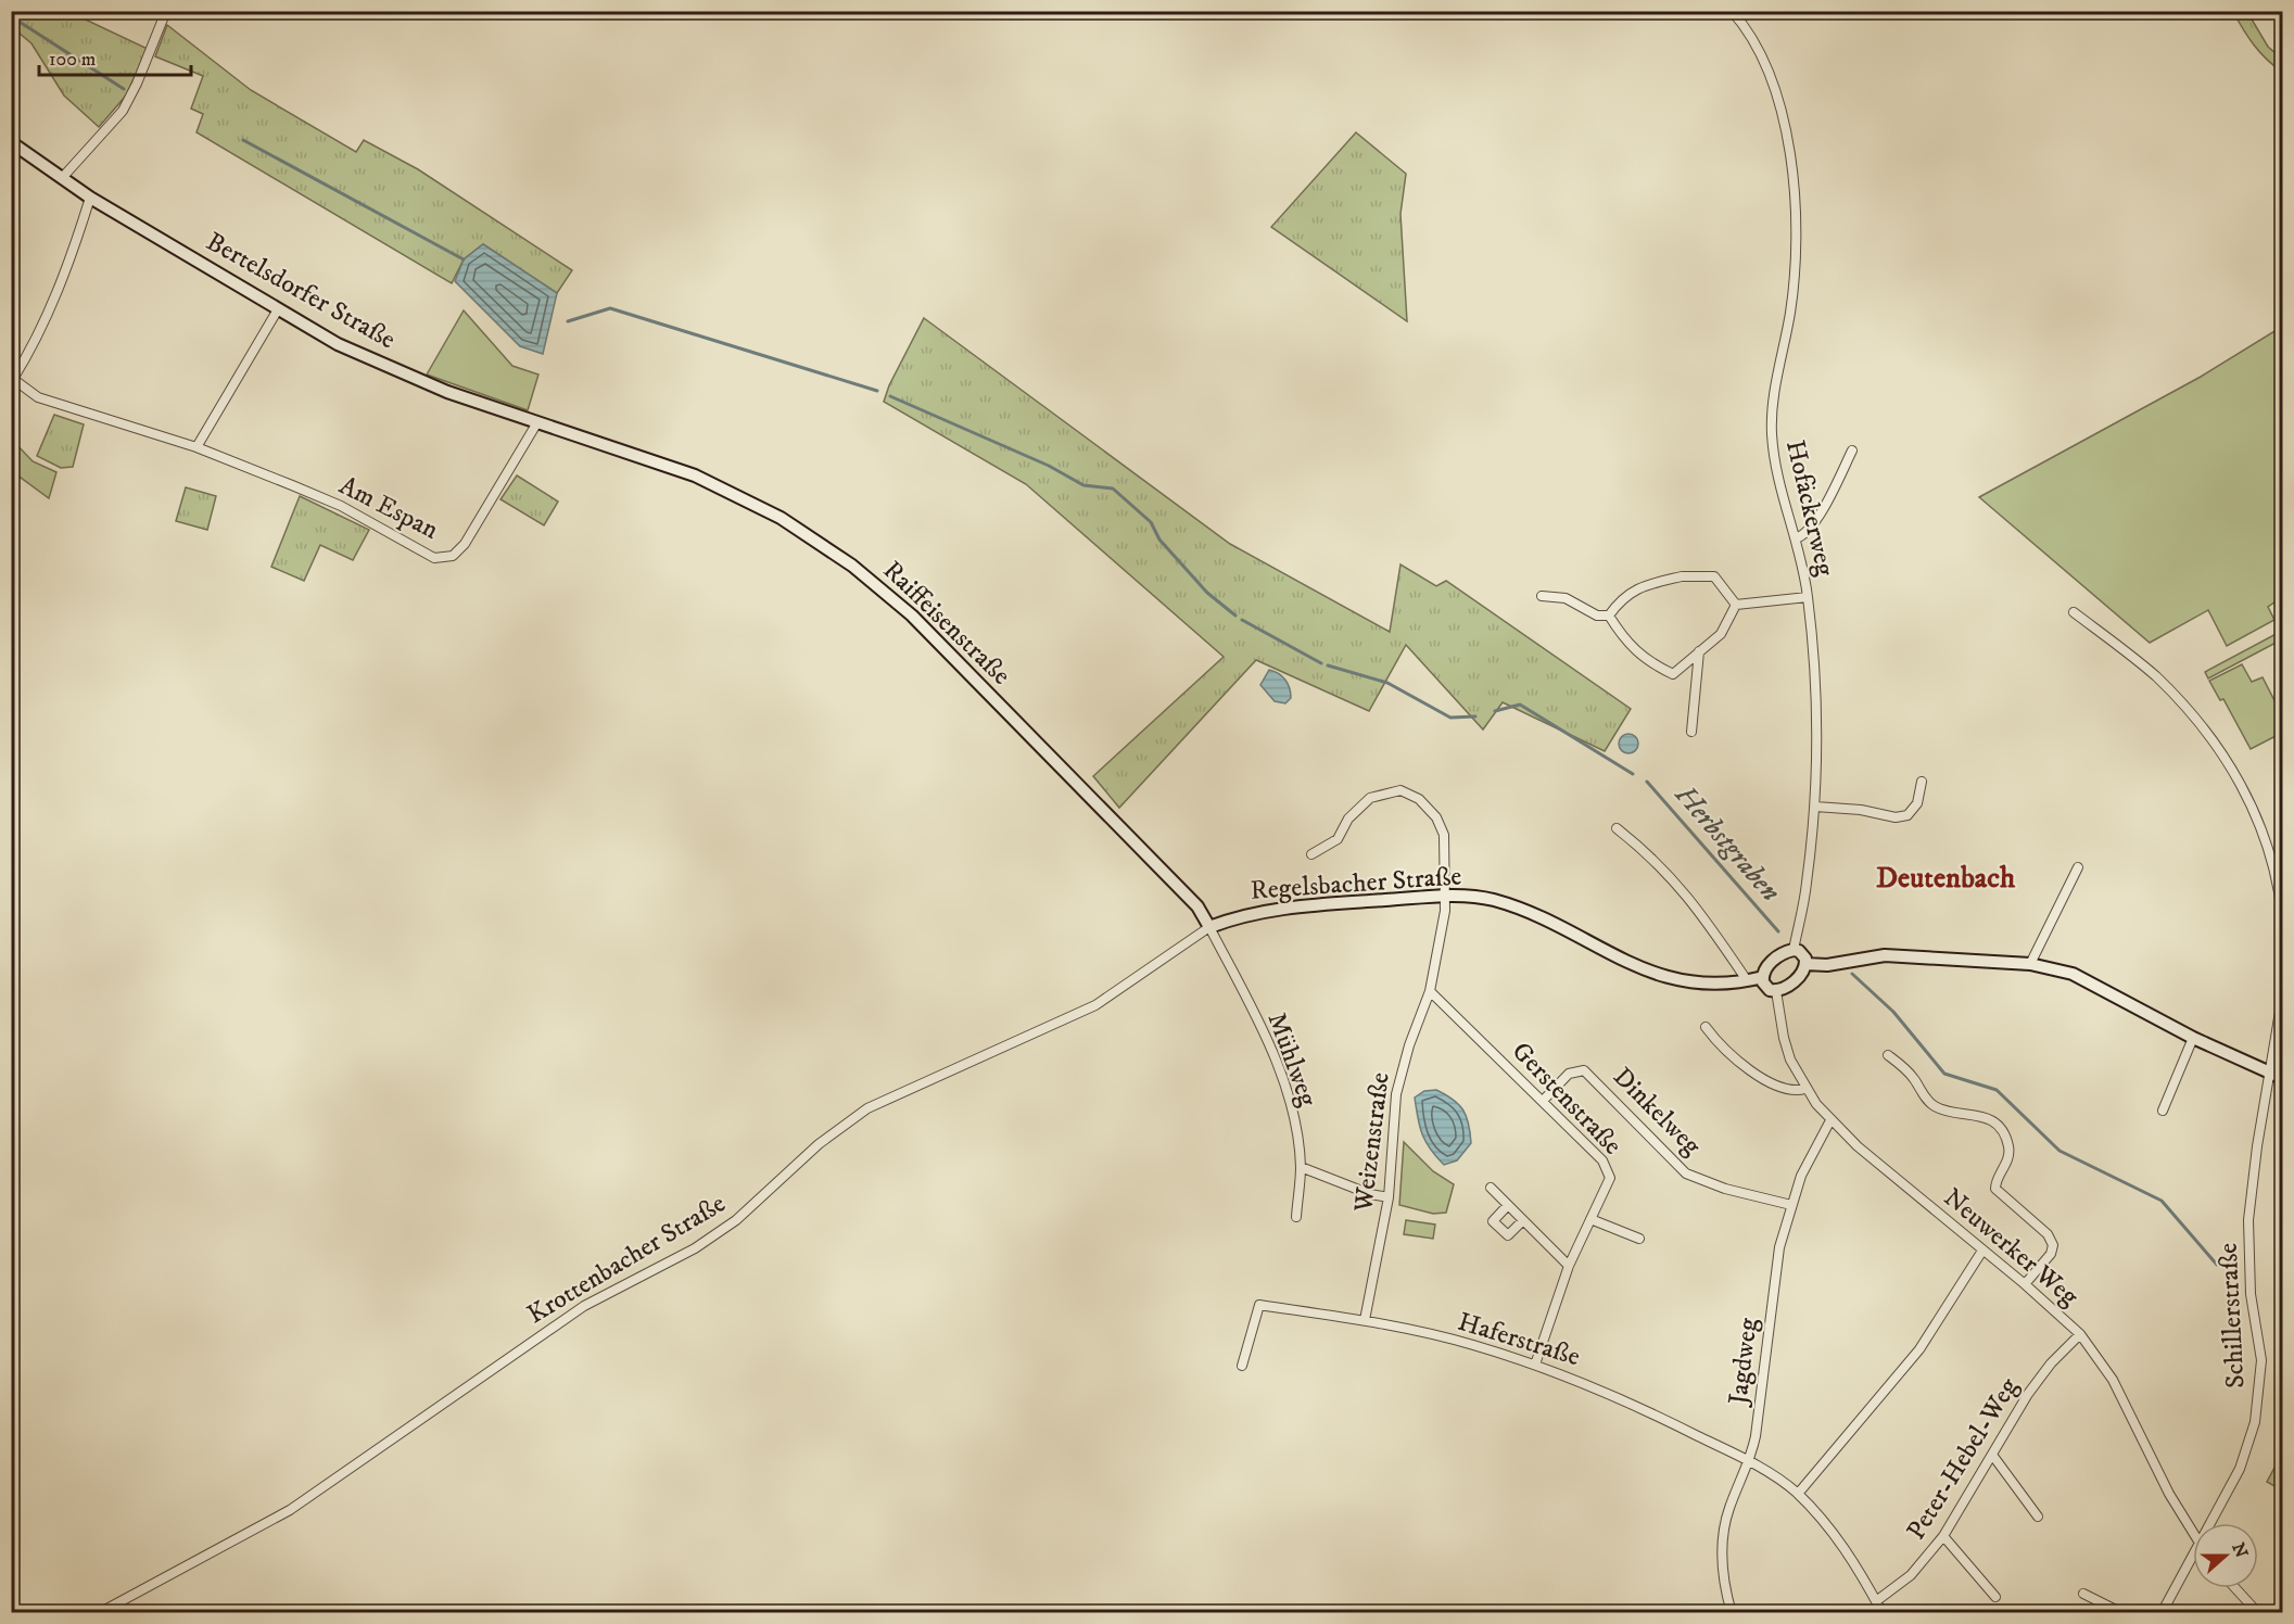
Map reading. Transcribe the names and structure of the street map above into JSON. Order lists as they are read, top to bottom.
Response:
{
  "streets": {
    "street": [
      "Bertelsdorfer Straße",
      "Am Espan",
      "Hofäckerweg",
      "Raiffeisenstraße",
      "Regelsbacher Straße",
      "Mühlweg",
      "Gerstenstraße",
      "Dinkelweg",
      "Weizenstraße",
      "Neuwerker Weg",
      "Krottenbacher Straße",
      "Schillerstraße",
      "Haferstraße",
      "Jagdweg",
      "Peter-Hebel-Weg"
    ]
  },
  "crossings": [
    ["Bertelsdorfer Straße", "Am Espan"],
    ["Bertelsdorfer Straße", "Raiffeisenstraße"],
    ["Hofäckerweg", "Regelsbacher Straße"],
    ["Hofäckerweg", "Neuwerker Weg"],
    ["Raiffeisenstraße", "Regelsbacher Straße"],
    ["Raiffeisenstraße", "Mühlweg"],
    ["Raiffeisenstraße", "Krottenbacher Straße"],
    ["Regelsbacher Straße", "Mühlweg"],
    ["Regelsbacher Straße", "Weizenstraße"],
    ["Regelsbacher Straße", "Neuwerker Weg"],
    ["Regelsbacher Straße", "Krottenbacher Straße"],
    ["Mühlweg", "Krottenbacher Straße"],
    ["Gerstenstraße", "Dinkelweg"],
    ["Gerstenstraße", "Weizenstraße"],
    ["Gerstenstraße", "Haferstraße"],
    ["Dinkelweg", "Jagdweg"],
    ["Weizenstraße", "Haferstraße"],
    ["Neuwerker Weg", "Jagdweg"],
    ["Neuwerker Weg", "Peter-Hebel-Weg"],
    ["Haferstraße", "Jagdweg"],
    ["Haferstraße", "Peter-Hebel-Weg"]
  ],
  "districts": ["Deutenbach"],
  "water": ["Herbstgraben"],
  "scale_bar": "100 m",
  "north": "right"
}
